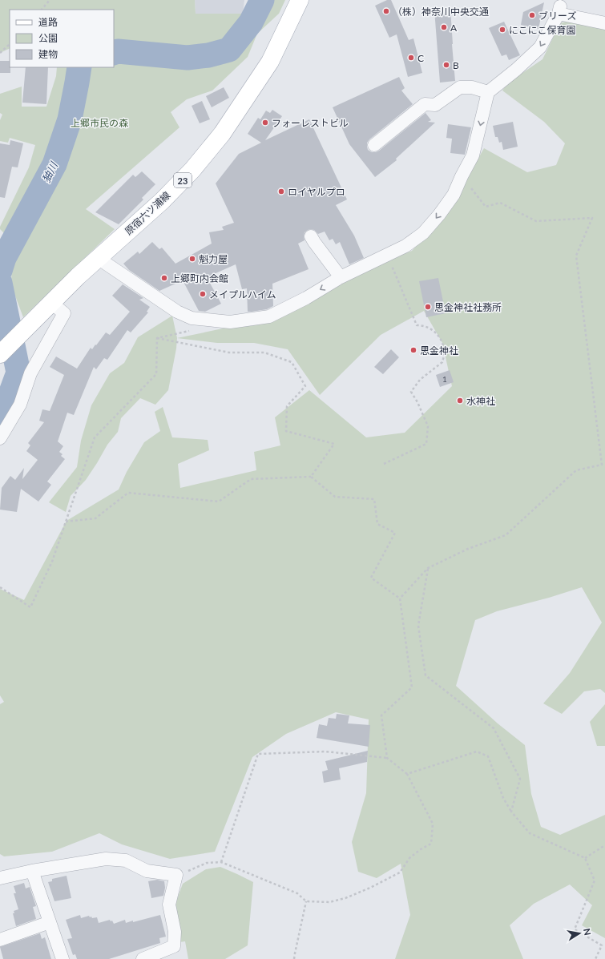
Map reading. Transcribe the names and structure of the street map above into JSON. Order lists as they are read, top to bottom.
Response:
{
  "streets": {
    "main road": ["23", "原宿六ツ浦線"]
  },
  "water": ["㹨川"],
  "parks": ["上郷市民の森"],
  "places": [
    "（株）神奈川中央交通",
    "ブリーズ",
    "A",
    "にこにこ保育園",
    "C",
    "B",
    "フォーレストビル",
    "ロイヤルプロ",
    "魁力屋",
    "上郷町内会館",
    "メイプルハイム",
    "思金神社社務所",
    "思金神社",
    "水神社"
  ],
  "house_numbers": ["1"],
  "legend": ["道路", "公園", "建物"],
  "north": "right"
}
